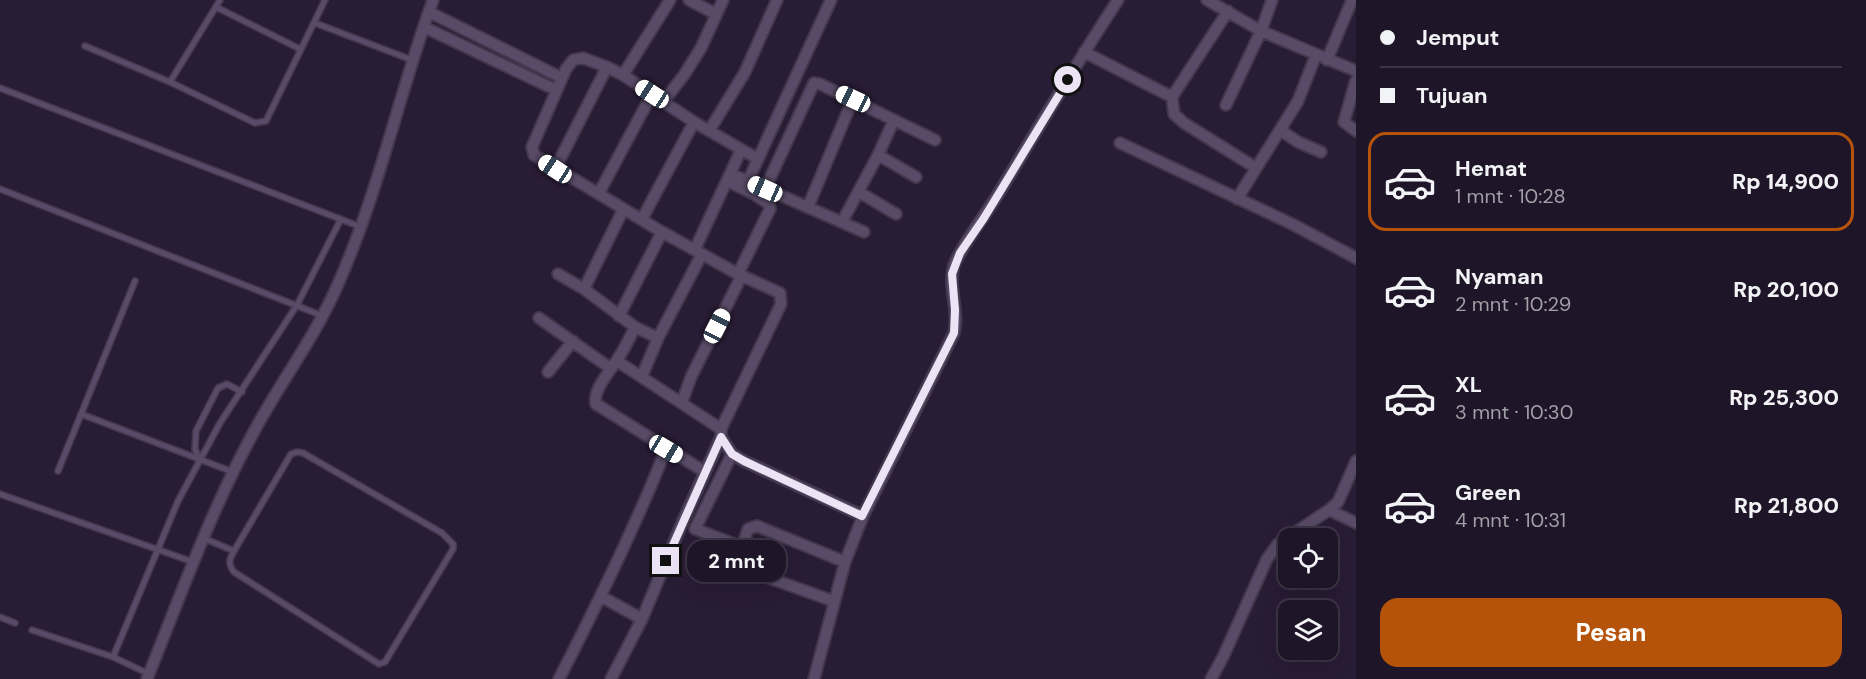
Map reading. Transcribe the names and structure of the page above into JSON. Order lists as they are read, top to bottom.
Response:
{
  "page": {
    "banner": ["Jemput", "Tujuan"],
    "list": [
      {
        "name": "Hemat",
        "note": "1 mnt · 10:28",
        "value": "Rp 14,900"
      },
      {
        "name": "Nyaman",
        "note": "2 mnt · 10:29",
        "value": "Rp 20,100"
      },
      {
        "name": "XL",
        "note": "3 mnt · 10:30",
        "value": "Rp 25,300"
      },
      {
        "name": "Green",
        "note": "4 mnt · 10:31",
        "value": "Rp 21,800"
      }
    ],
    "bubble": "2 mnt",
    "buttons": "Pesan"
  }
}
